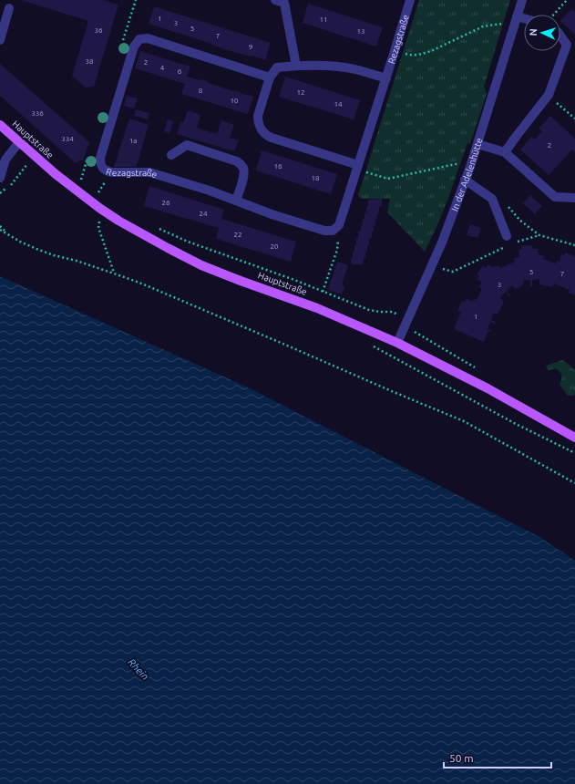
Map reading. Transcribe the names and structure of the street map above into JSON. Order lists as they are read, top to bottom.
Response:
{
  "streets": {
    "main road": ["Hauptstraße"],
    "street": ["Rezagstraße", "In der Adelenhütte"]
  },
  "crossings": [
    ["Hauptstraße", "In der Adelenhütte"]
  ],
  "water": ["Rhein"],
  "house_numbers": [
    "1",
    "11",
    "3",
    "5",
    "36",
    "13",
    "7",
    "9",
    "38",
    "2",
    "4",
    "6",
    "8",
    "12",
    "10",
    "14",
    "336",
    "334",
    "1a",
    "2",
    "16",
    "18",
    "26",
    "24",
    "22",
    "20",
    "5",
    "7",
    "3",
    "1"
  ],
  "scale_bar": "50 m",
  "north": "left"
}
